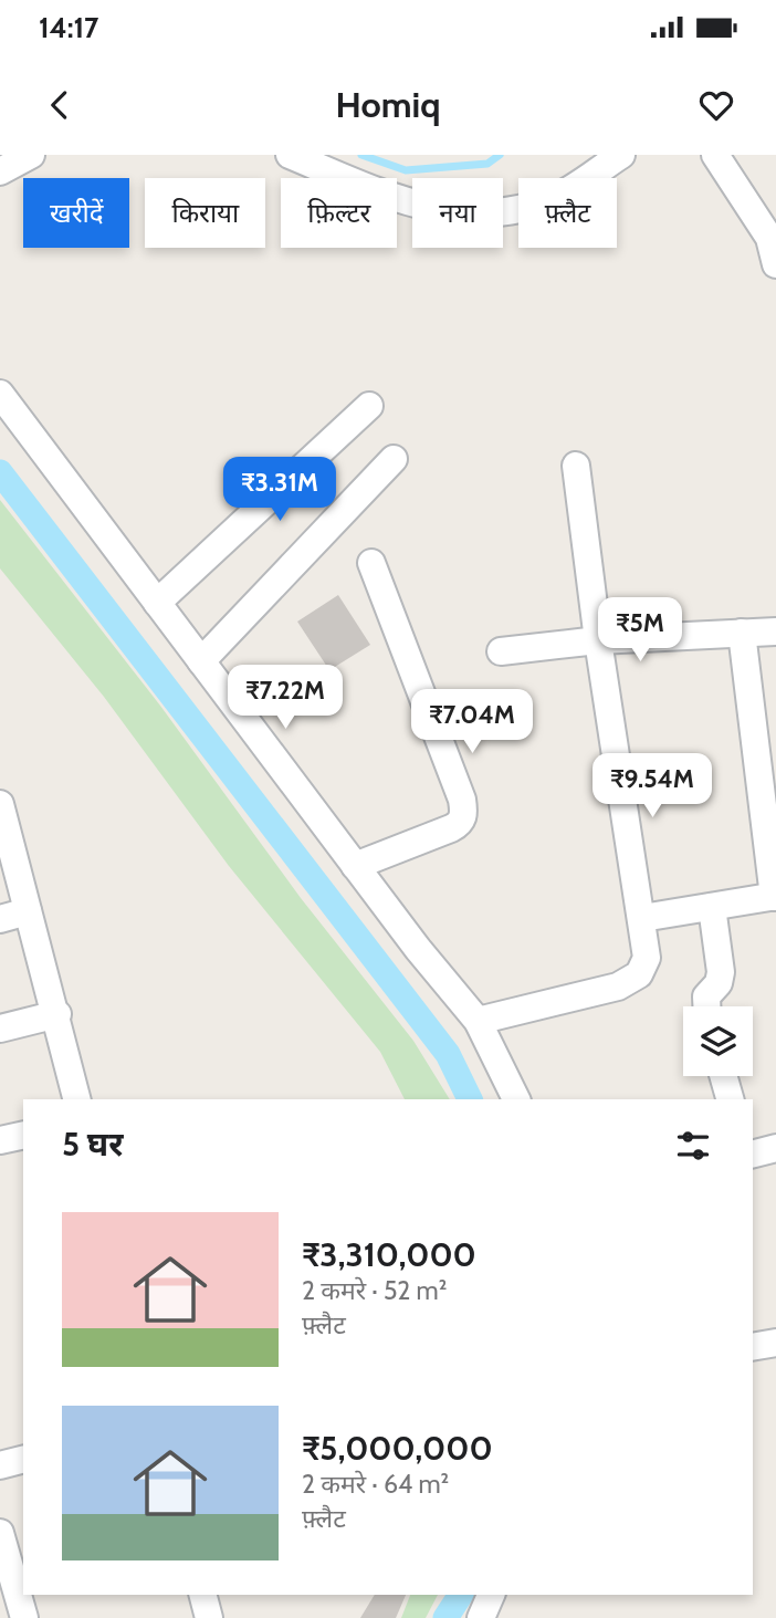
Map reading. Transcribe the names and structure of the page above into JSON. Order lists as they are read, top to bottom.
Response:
{
  "page": {
    "status": "14:17",
    "header": "Homiq",
    "chip": [
      "खरीदें",
      "किराया",
      "फ़िल्टर",
      "नया",
      "फ़्लैट"
    ],
    "price": [
      "₹3.31M",
      "₹5M",
      "₹7.22M",
      "₹7.04M",
      "₹9.54M"
    ],
    "heading": "5 घर",
    "list": [
      {
        "name": "₹3,310,000",
        "note": "2 कमरे · 52 m² · फ़्लैट"
      },
      {
        "name": "₹5,000,000",
        "note": "2 कमरे · 64 m² · फ़्लैट"
      }
    ]
  }
}
